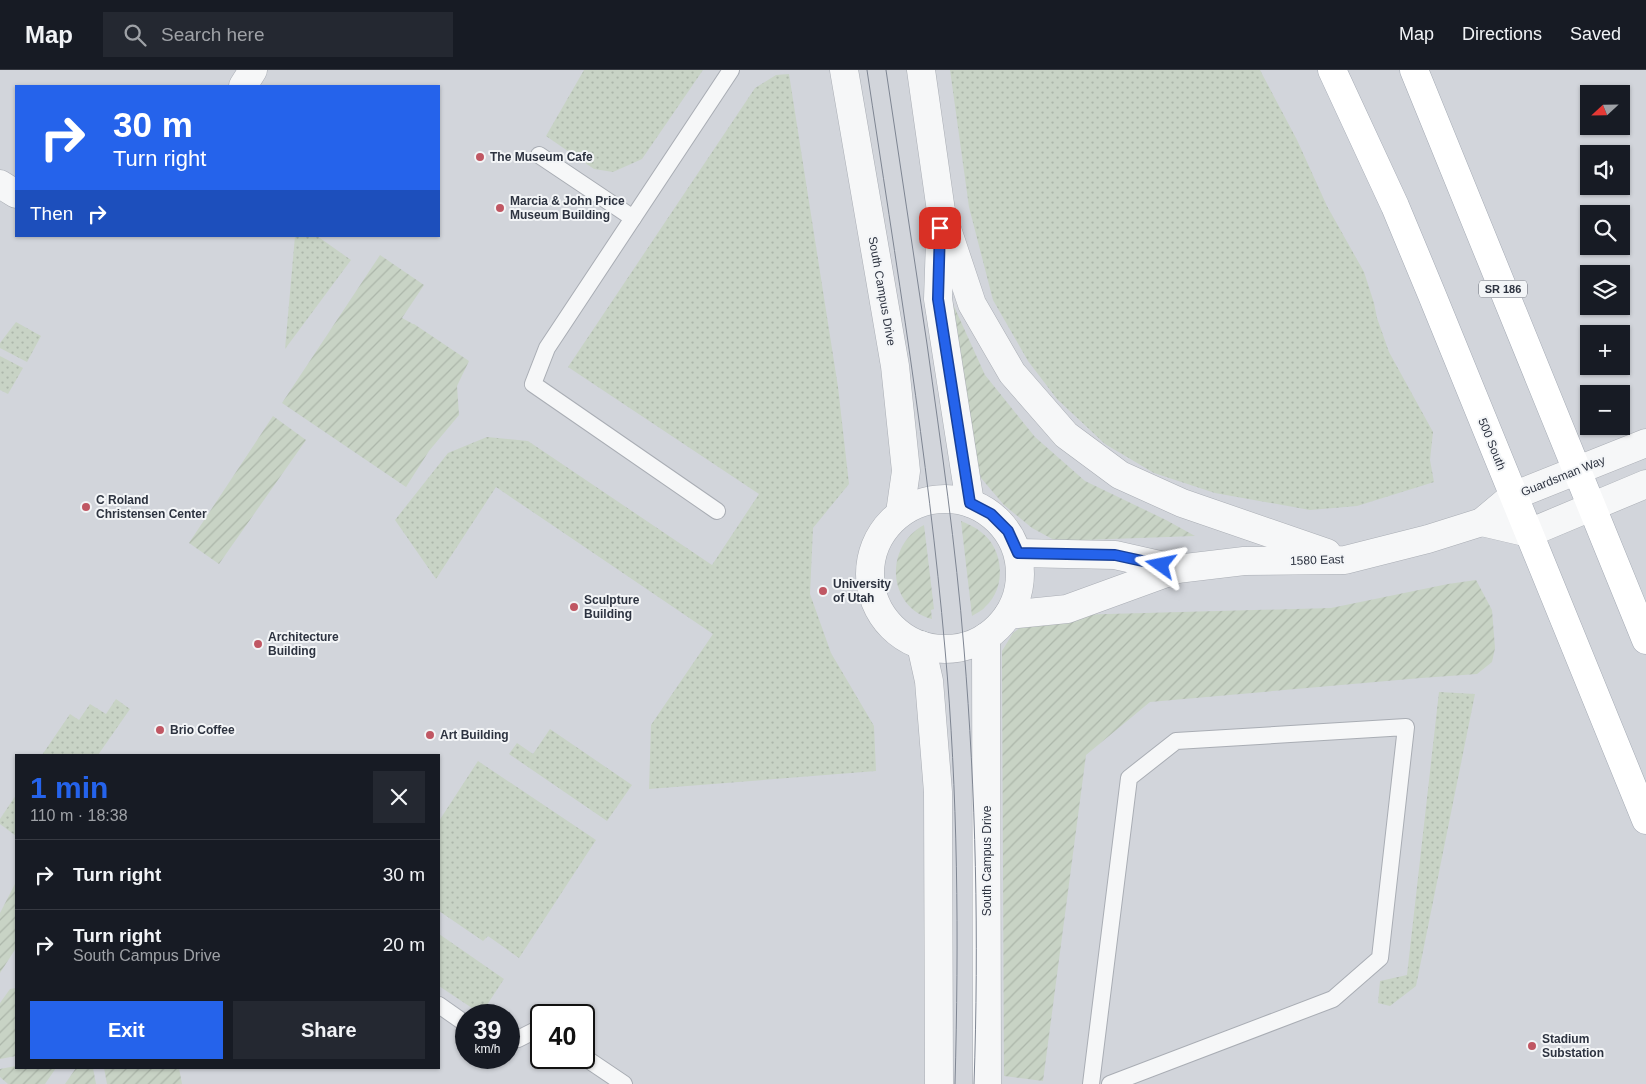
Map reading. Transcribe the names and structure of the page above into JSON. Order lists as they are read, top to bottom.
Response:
{
  "streets": {
    "main road": ["SR 186", "500 South"],
    "street": ["South Campus Drive", "Guardsman Way", "1580 East"]
  },
  "crossings": [
    ["SR 186", "Guardsman Way"],
    ["South Campus Drive", "1580 East"],
    ["500 South", "Guardsman Way"],
    ["Guardsman Way", "1580 East"]
  ],
  "places": [
    "The Museum Cafe",
    "Marcia & John Price Museum Building",
    "C Roland Christensen Center",
    "University of Utah",
    "Sculpture Building",
    "Architecture Building",
    "Brio Coffee",
    "Art Building",
    "Stadium Substation"
  ],
  "north": "left",
  "page": {
    "header": "Map",
    "search": "Search here",
    "nav": ["Map", "Directions", "Saved"],
    "map_buttons": ["+", "−"],
    "turn": ["30 m", "Turn right"],
    "then": "Then",
    "heading": ["1 min", "110 m · 18:38"],
    "list": [
      {
        "name": "Turn right",
        "value": "30 m"
      },
      {
        "name": "Turn right",
        "note": "South Campus Drive",
        "value": "20 m"
      }
    ],
    "buttons": ["Exit", "Share"],
    "speed": "39 km/h",
    "limit": "40"
  }
}
